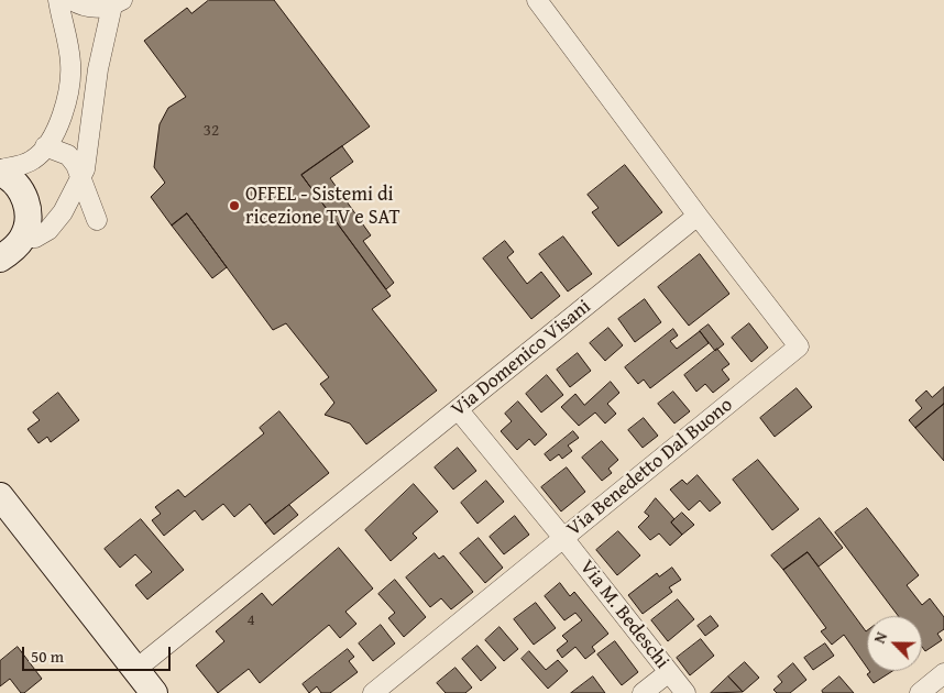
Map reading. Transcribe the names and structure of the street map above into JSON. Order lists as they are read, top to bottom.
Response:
{
  "streets": {
    "street": ["Via Domenico Visani", "Via Benedetto Dal Buono", "Via M. Bedeschi"]
  },
  "crossings": [
    ["Via Domenico Visani", "Via Benedetto Dal Buono"],
    ["Via Domenico Visani", "Via M. Bedeschi"],
    ["Via Benedetto Dal Buono", "Via M. Bedeschi"]
  ],
  "places": ["OFFEL - Sistemi di ricezione TV e SAT"],
  "house_numbers": ["32", "4"],
  "scale_bar": "50 m",
  "north": "top left"
}
